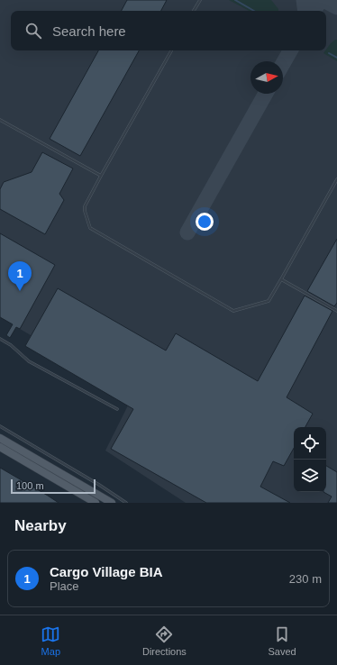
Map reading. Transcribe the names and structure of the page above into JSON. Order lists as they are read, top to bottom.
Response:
{
  "scale_bar": "100 m",
  "north": "right",
  "page": {
    "search": "Search here",
    "pins": "1",
    "scale": "100 m",
    "heading": "Nearby",
    "list": [
      {
        "mark": "1",
        "name": "Cargo Village BIA",
        "note": "Place",
        "value": "230 m"
      }
    ],
    "nav": ["Map", "Directions", "Saved"]
  }
}
